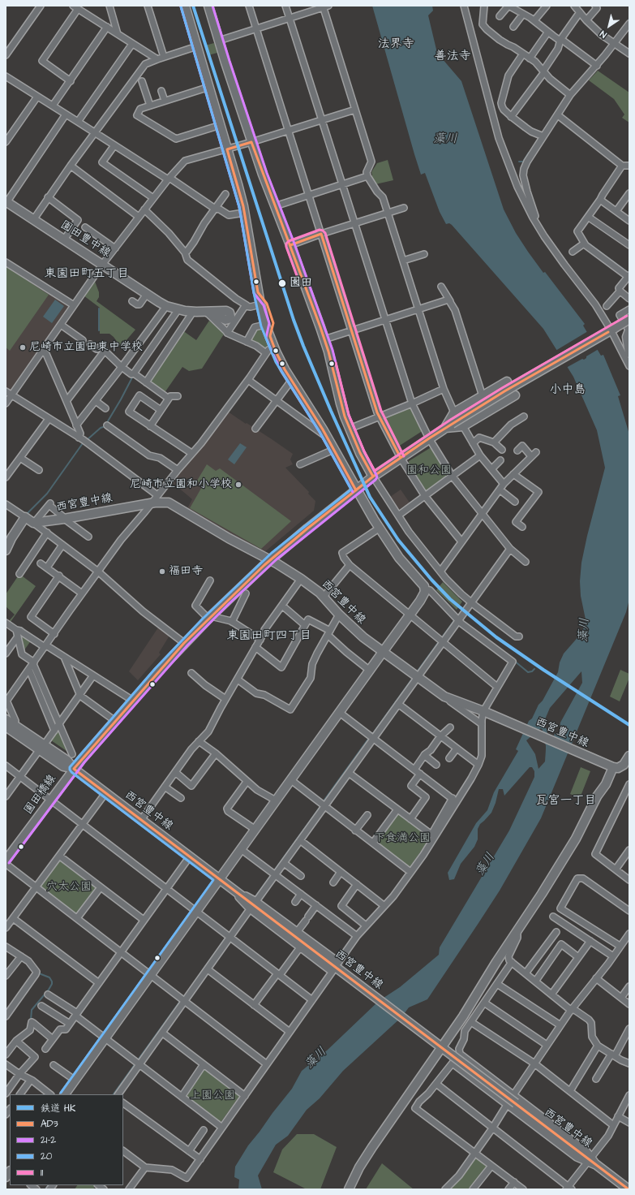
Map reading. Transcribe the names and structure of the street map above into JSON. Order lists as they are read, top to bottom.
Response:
{
  "streets": {
    "street": ["園田豊中線", "西宮豊中線", "園田橋線"]
  },
  "crossings": [
    ["西宮豊中線", "園田橋線"]
  ],
  "districts": [
    "法界寺",
    "善法寺",
    "東園田町五丁目",
    "小中島",
    "東園田町四丁目",
    "瓦宮一丁目"
  ],
  "water": ["藻川"],
  "parks": [
    "園和公園",
    "下食満公園",
    "穴太公園",
    "上園公園"
  ],
  "places": [
    "園田",
    "尼崎市立園田東中学校",
    "尼崎市立園和小学校",
    "福田寺"
  ],
  "lines": [
    "rail line HK",
    "transit line 21-2",
    "transit line 20",
    "transit line AD3",
    "transit line 11"
  ],
  "legend": [
    "鉄道 HK",
    "AD3",
    "21-2",
    "20",
    "11"
  ],
  "north": "bottom left"
}
